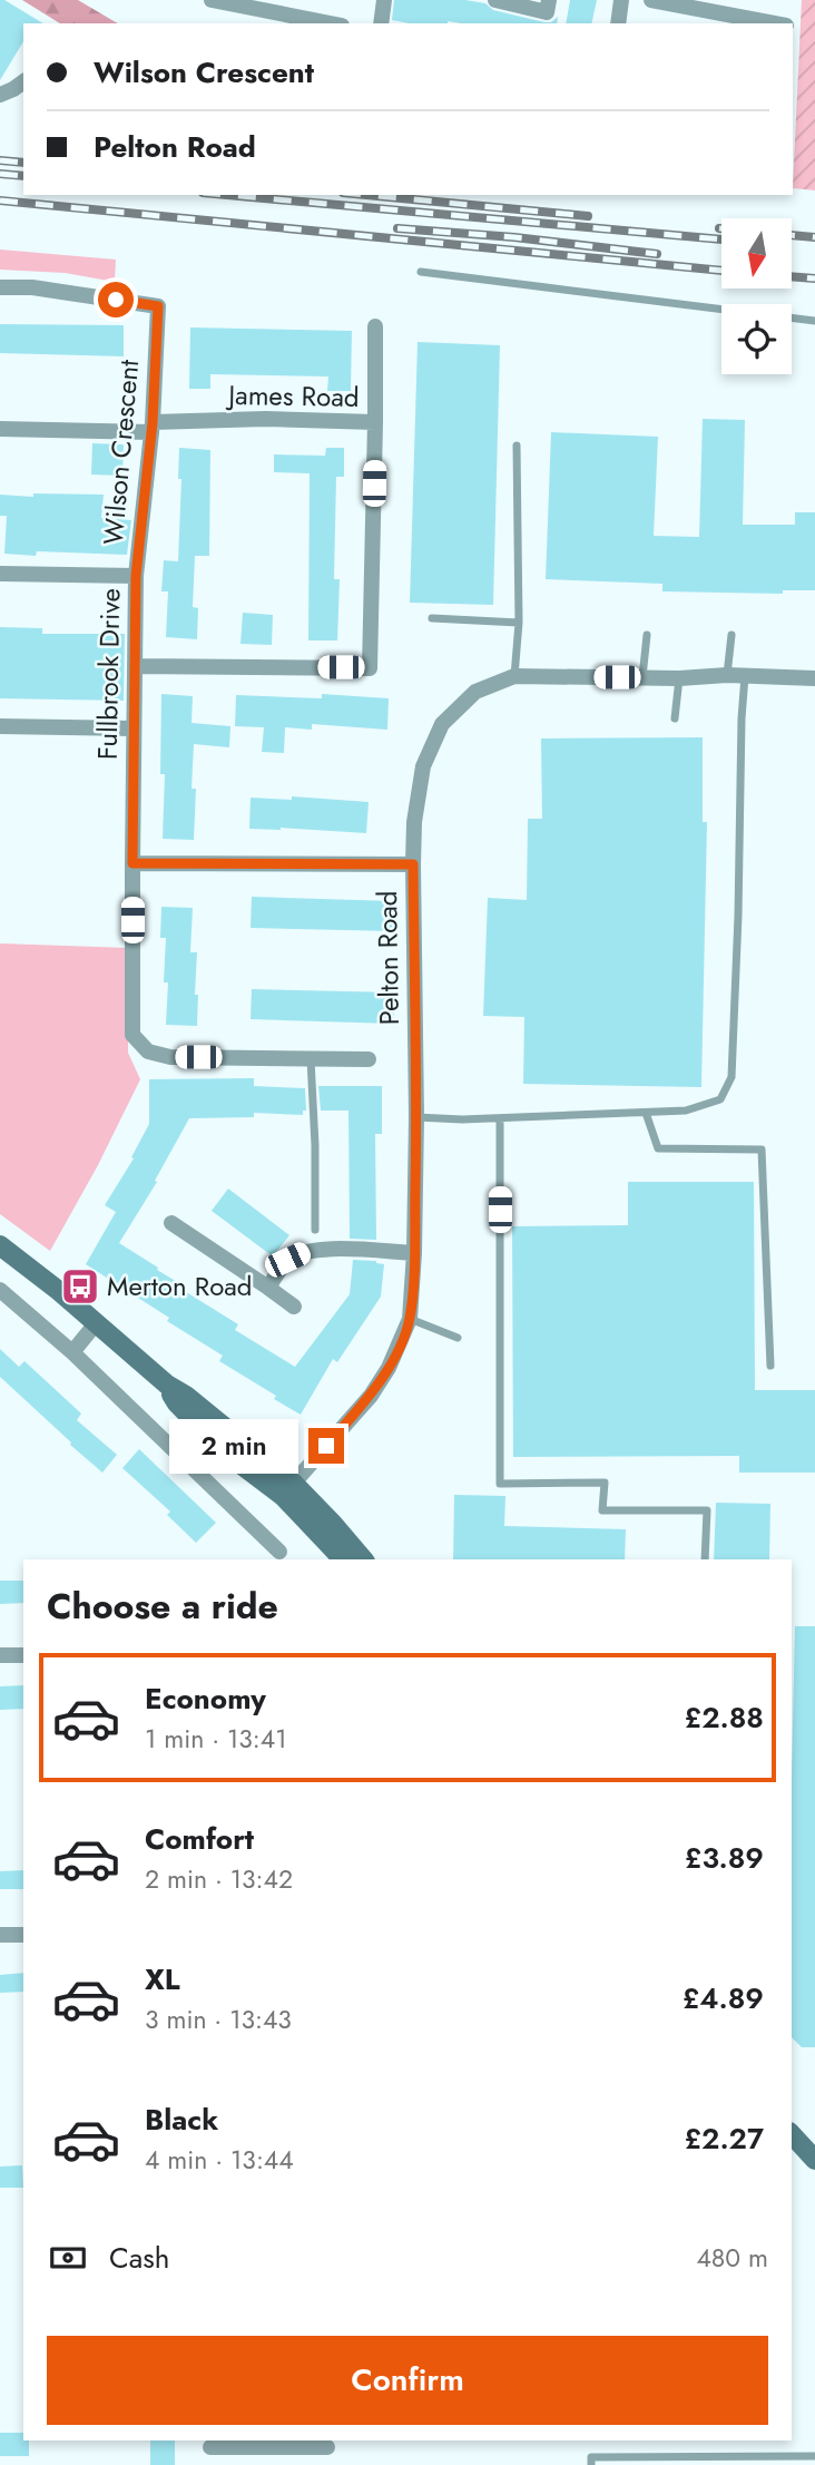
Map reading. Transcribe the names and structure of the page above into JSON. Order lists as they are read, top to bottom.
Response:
{
  "streets": {
    "street": [
      "James Road",
      "Wilson Crescent",
      "Fullbrook Drive",
      "Pelton Road"
    ]
  },
  "crossings": [
    ["James Road", "Wilson Crescent"],
    ["James Road", "Fullbrook Drive"],
    ["Wilson Crescent", "Fullbrook Drive"]
  ],
  "places": {
    "bus stop": ["Merton Road"]
  },
  "north": "bottom",
  "page": {
    "banner": ["Wilson Crescent", "Pelton Road"],
    "bubble": "2 min",
    "heading": "Choose a ride",
    "list": [
      {
        "name": "Economy",
        "note": "1 min · 13:41",
        "value": "£2.88"
      },
      {
        "name": "Comfort",
        "note": "2 min · 13:42",
        "value": "£3.89"
      },
      {
        "name": "XL",
        "note": "3 min · 13:43",
        "value": "£4.89"
      },
      {
        "name": "Black",
        "note": "4 min · 13:44",
        "value": "£2.27"
      }
    ],
    "pay": ["Cash", "480 m"],
    "buttons": "Confirm"
  }
}
